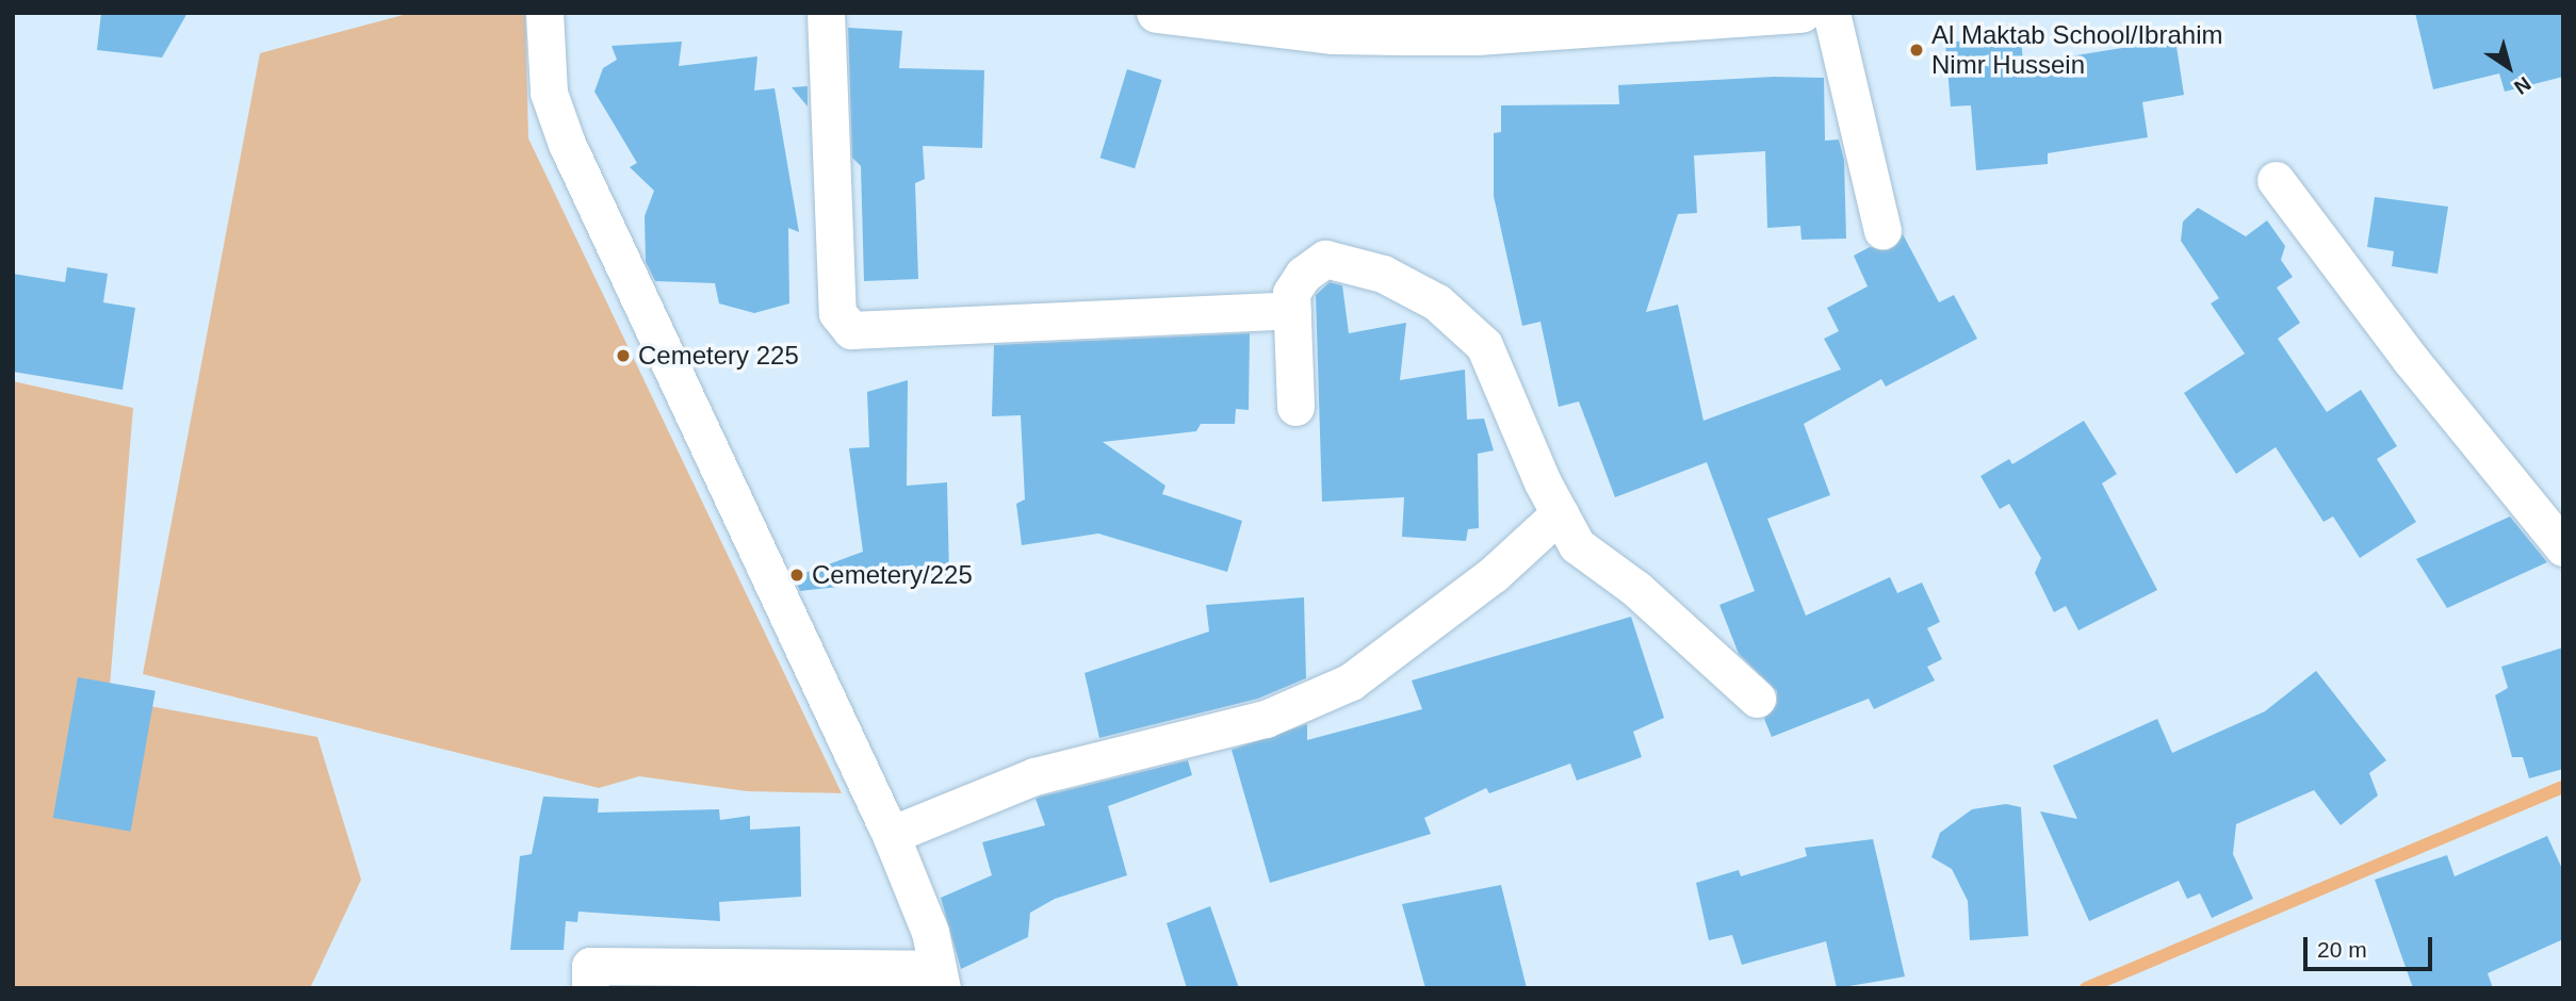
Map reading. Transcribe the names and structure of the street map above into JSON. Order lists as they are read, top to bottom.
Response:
{
  "places": ["Al Maktab School/Ibrahim Nimr Hussein", "Cemetery 225", "Cemetery/225"],
  "scale_bar": "20 m",
  "north": "bottom right"
}
